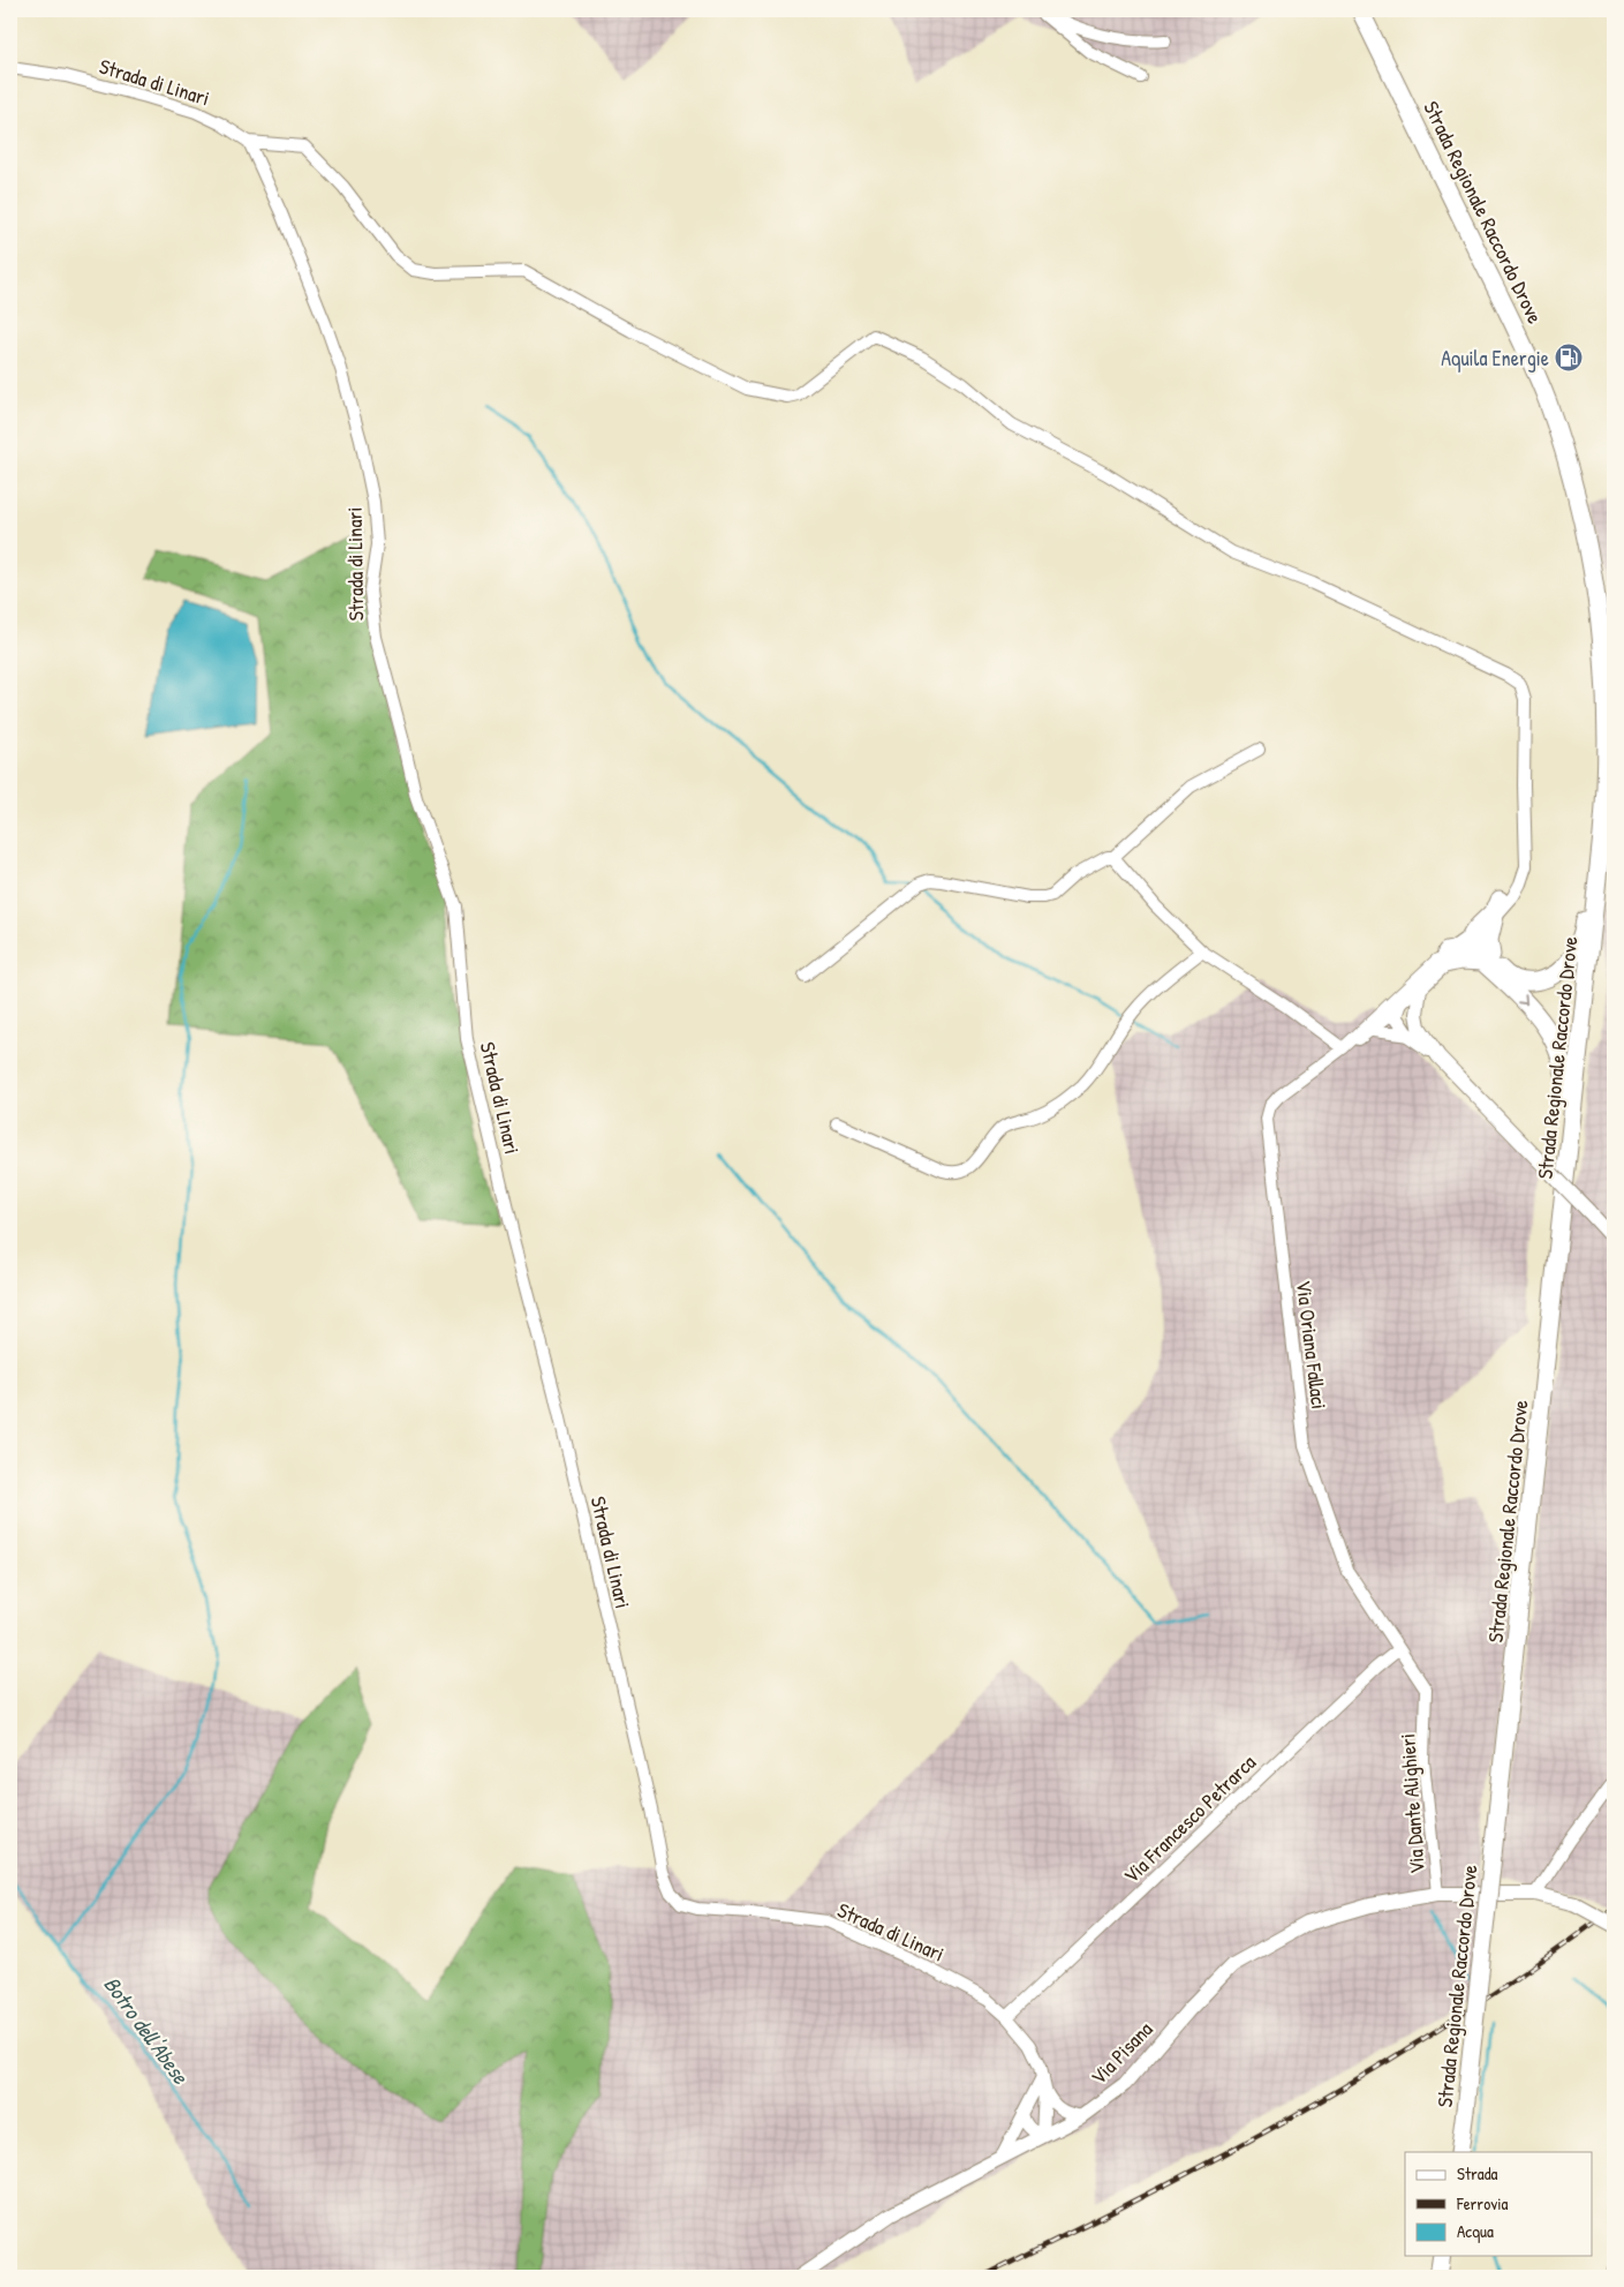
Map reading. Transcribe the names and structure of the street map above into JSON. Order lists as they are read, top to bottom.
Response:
{
  "streets": {
    "main road": ["Strada Regionale Raccordo Drove"],
    "street": [
      "Strada di Linari",
      "Via Oriana Fallaci",
      "Via Dante Alighieri",
      "Via Francesco Petrarca",
      "Via Pisana"
    ]
  },
  "crossings": [
    ["Strada di Linari", "Via Francesco Petrarca"],
    ["Strada di Linari", "Via Pisana"],
    ["Via Oriana Fallaci", "Via Dante Alighieri"],
    ["Via Oriana Fallaci", "Via Francesco Petrarca"],
    ["Via Dante Alighieri", "Via Francesco Petrarca"],
    ["Via Dante Alighieri", "Via Pisana"]
  ],
  "water": ["Botro dell'Abese"],
  "places": {
    "fuel station": ["Aquila Energie"]
  },
  "legend": ["Strada", "Ferrovia", "Acqua"]
}
